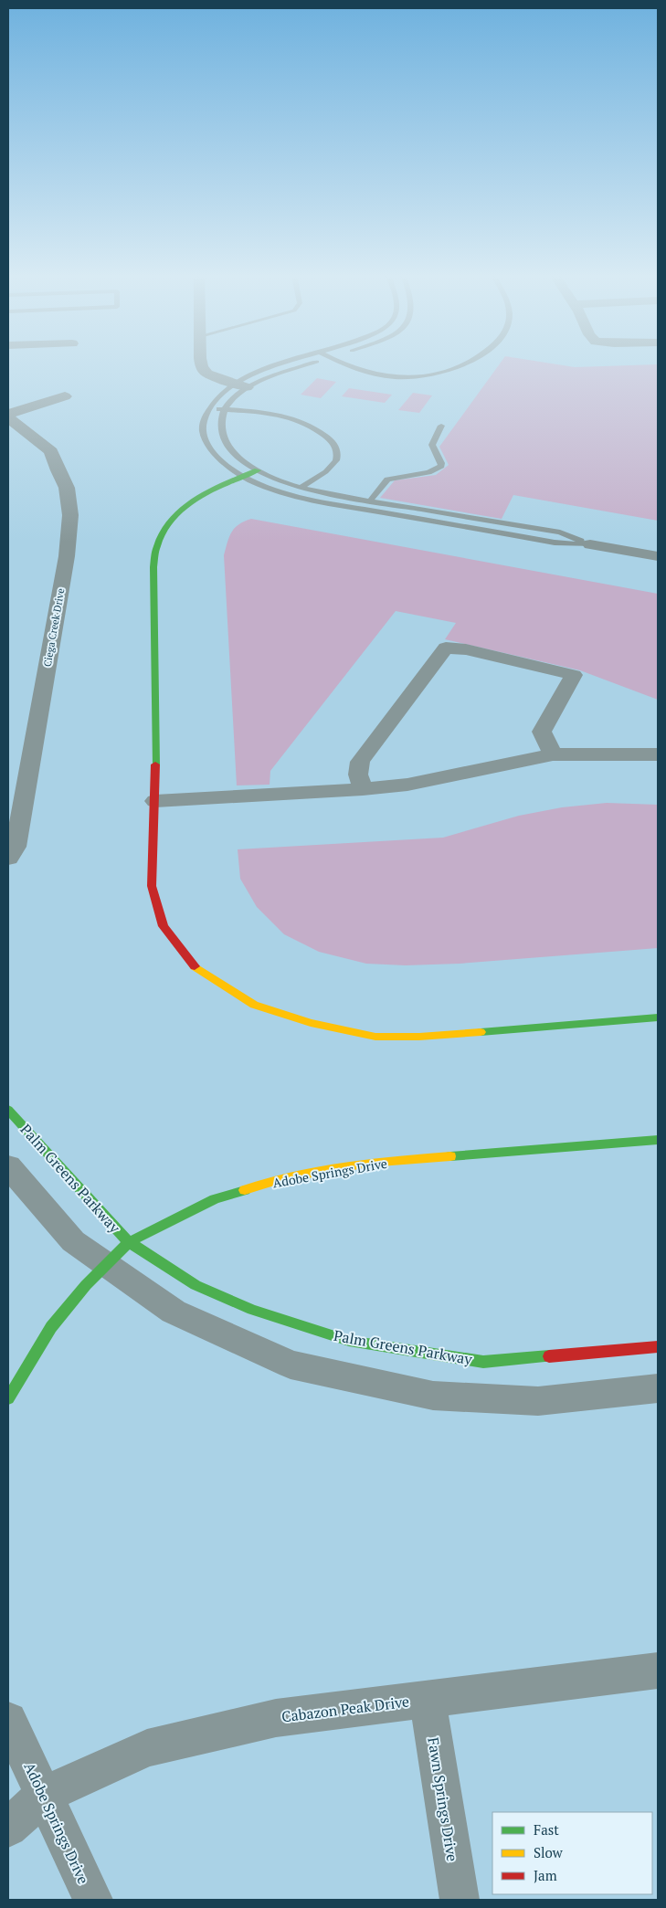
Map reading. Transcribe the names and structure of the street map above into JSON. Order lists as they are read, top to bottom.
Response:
{
  "streets": {
    "street": [
      "Ciega Creek Drive",
      "Adobe Springs Drive",
      "Palm Greens Parkway",
      "Cabazon Peak Drive",
      "Fawn Springs Drive"
    ]
  },
  "crossings": [
    ["Adobe Springs Drive", "Palm Greens Parkway"],
    ["Adobe Springs Drive", "Cabazon Peak Drive"],
    ["Cabazon Peak Drive", "Fawn Springs Drive"]
  ],
  "legend": ["Fast", "Slow", "Jam"]
}
